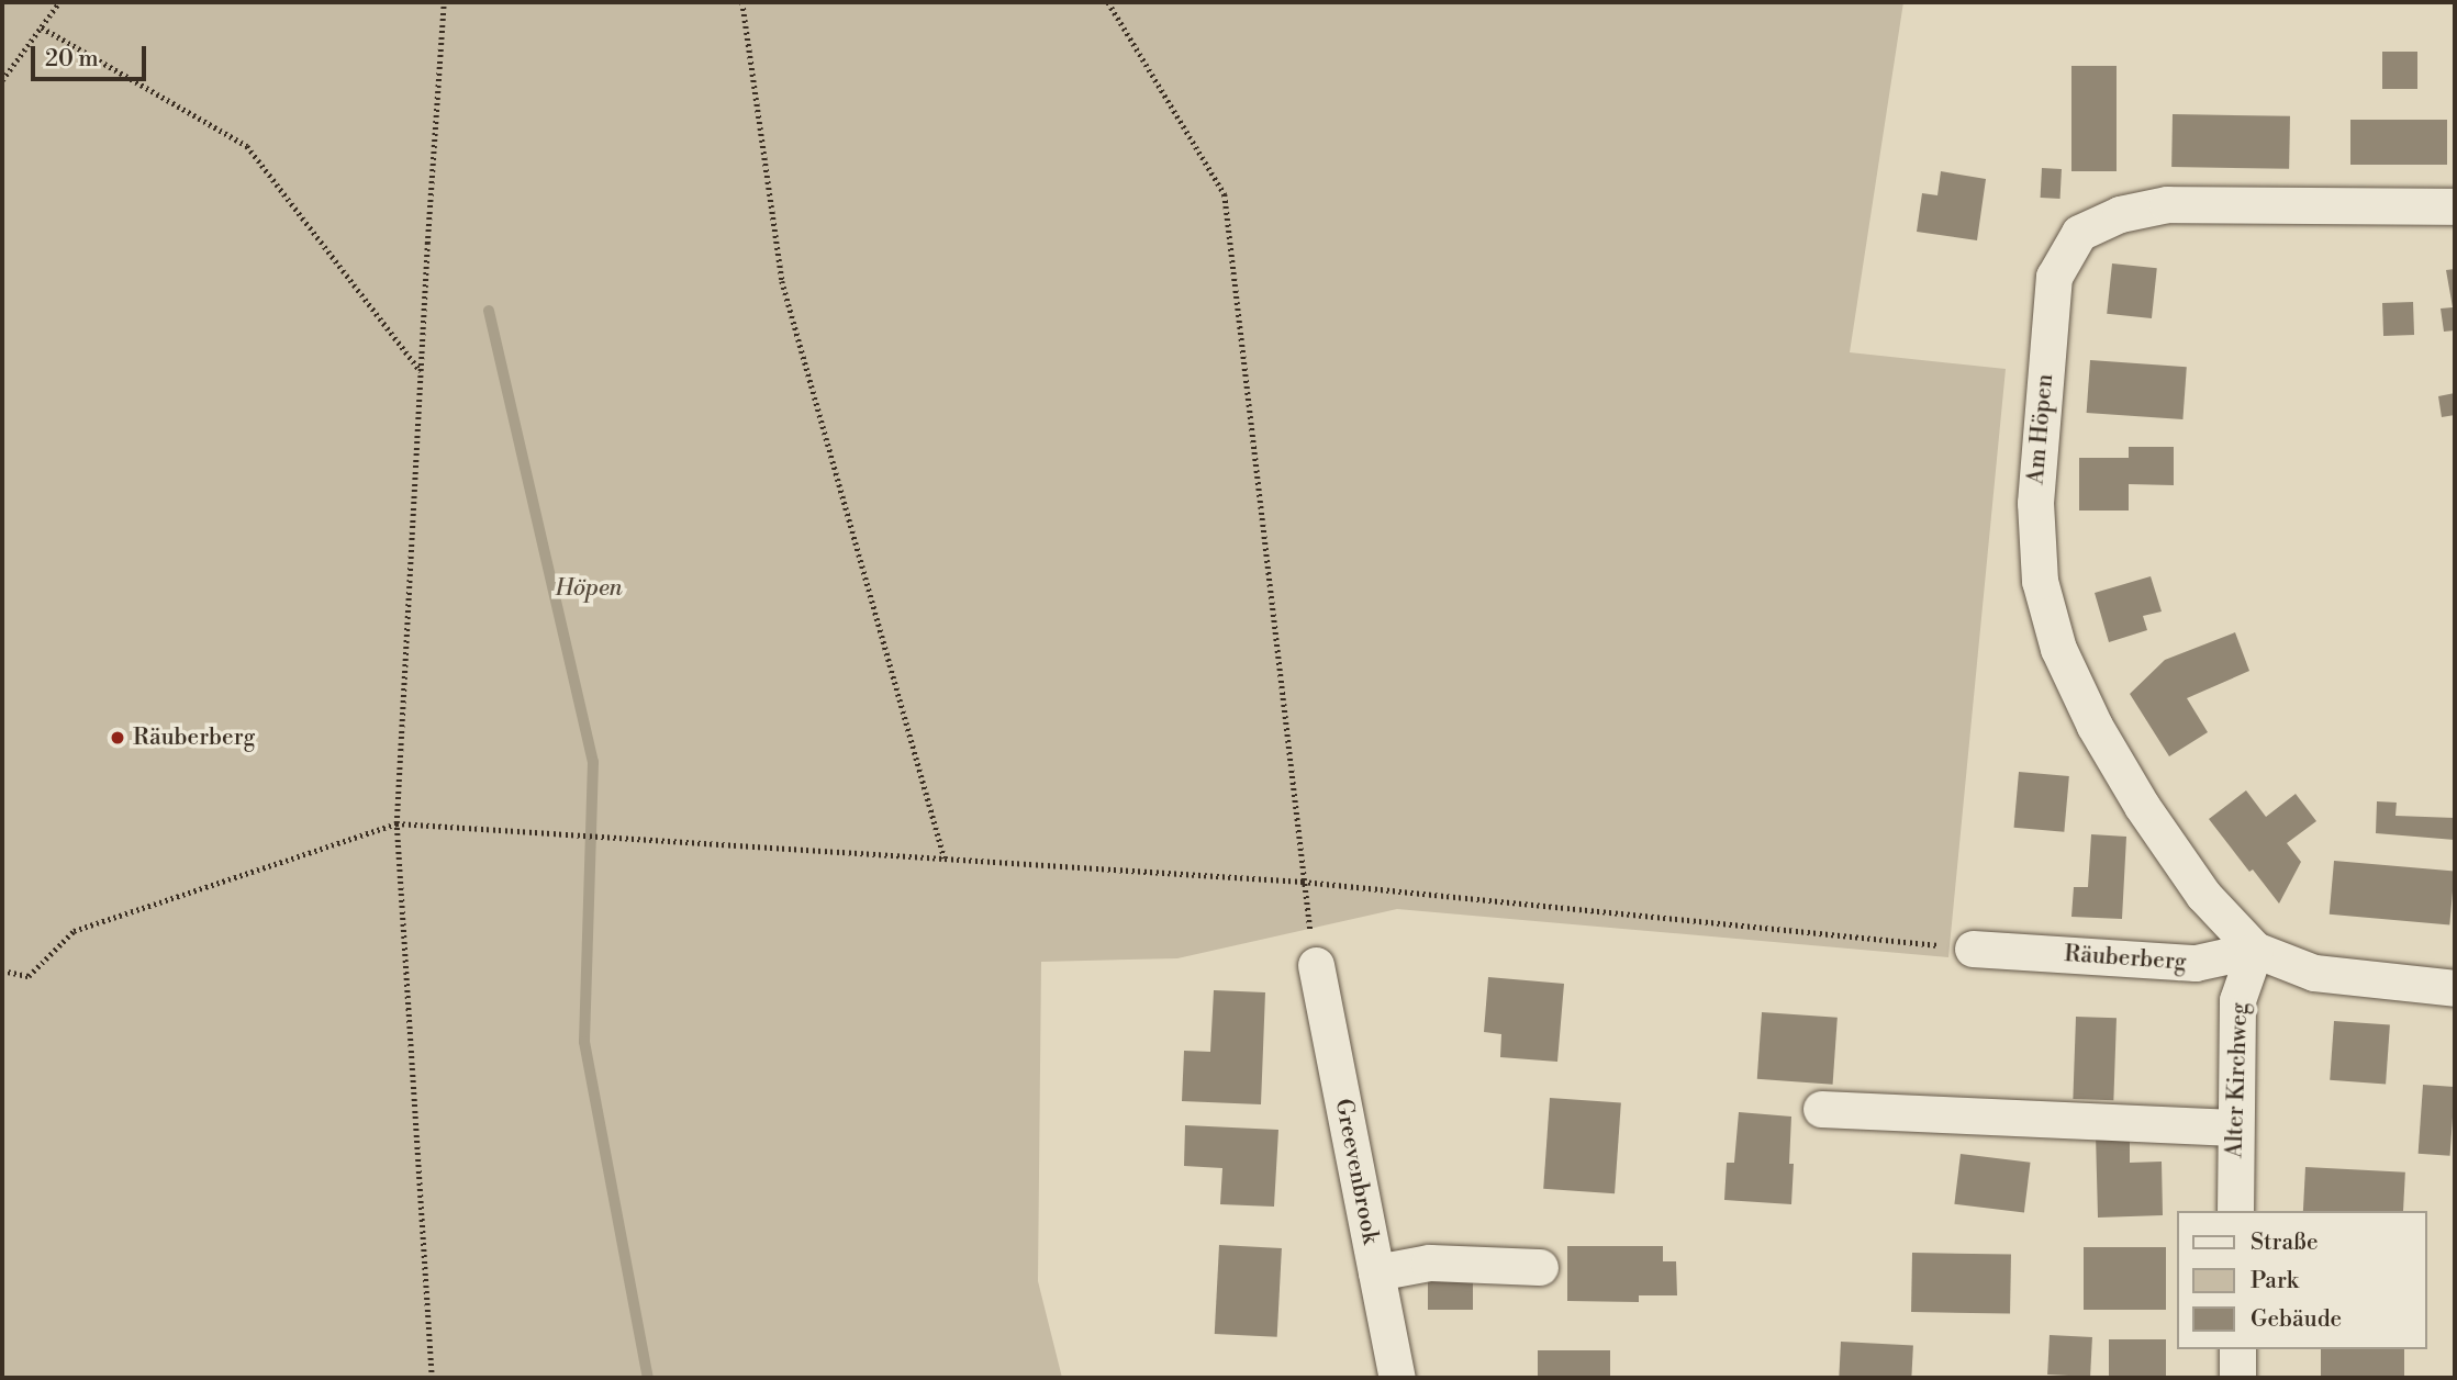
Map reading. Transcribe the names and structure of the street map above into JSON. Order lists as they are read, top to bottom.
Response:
{
  "streets": {
    "street": [
      "Am Höpen",
      "Räuberberg",
      "Alter Kirchweg",
      "Greevenbrook"
    ]
  },
  "crossings": [
    ["Am Höpen", "Räuberberg"],
    ["Am Höpen", "Alter Kirchweg"],
    ["Räuberberg", "Alter Kirchweg"]
  ],
  "parks": ["Höpen"],
  "places": ["Räuberberg"],
  "legend": ["Straße", "Park", "Gebäude"],
  "scale_bar": "20 m"
}
